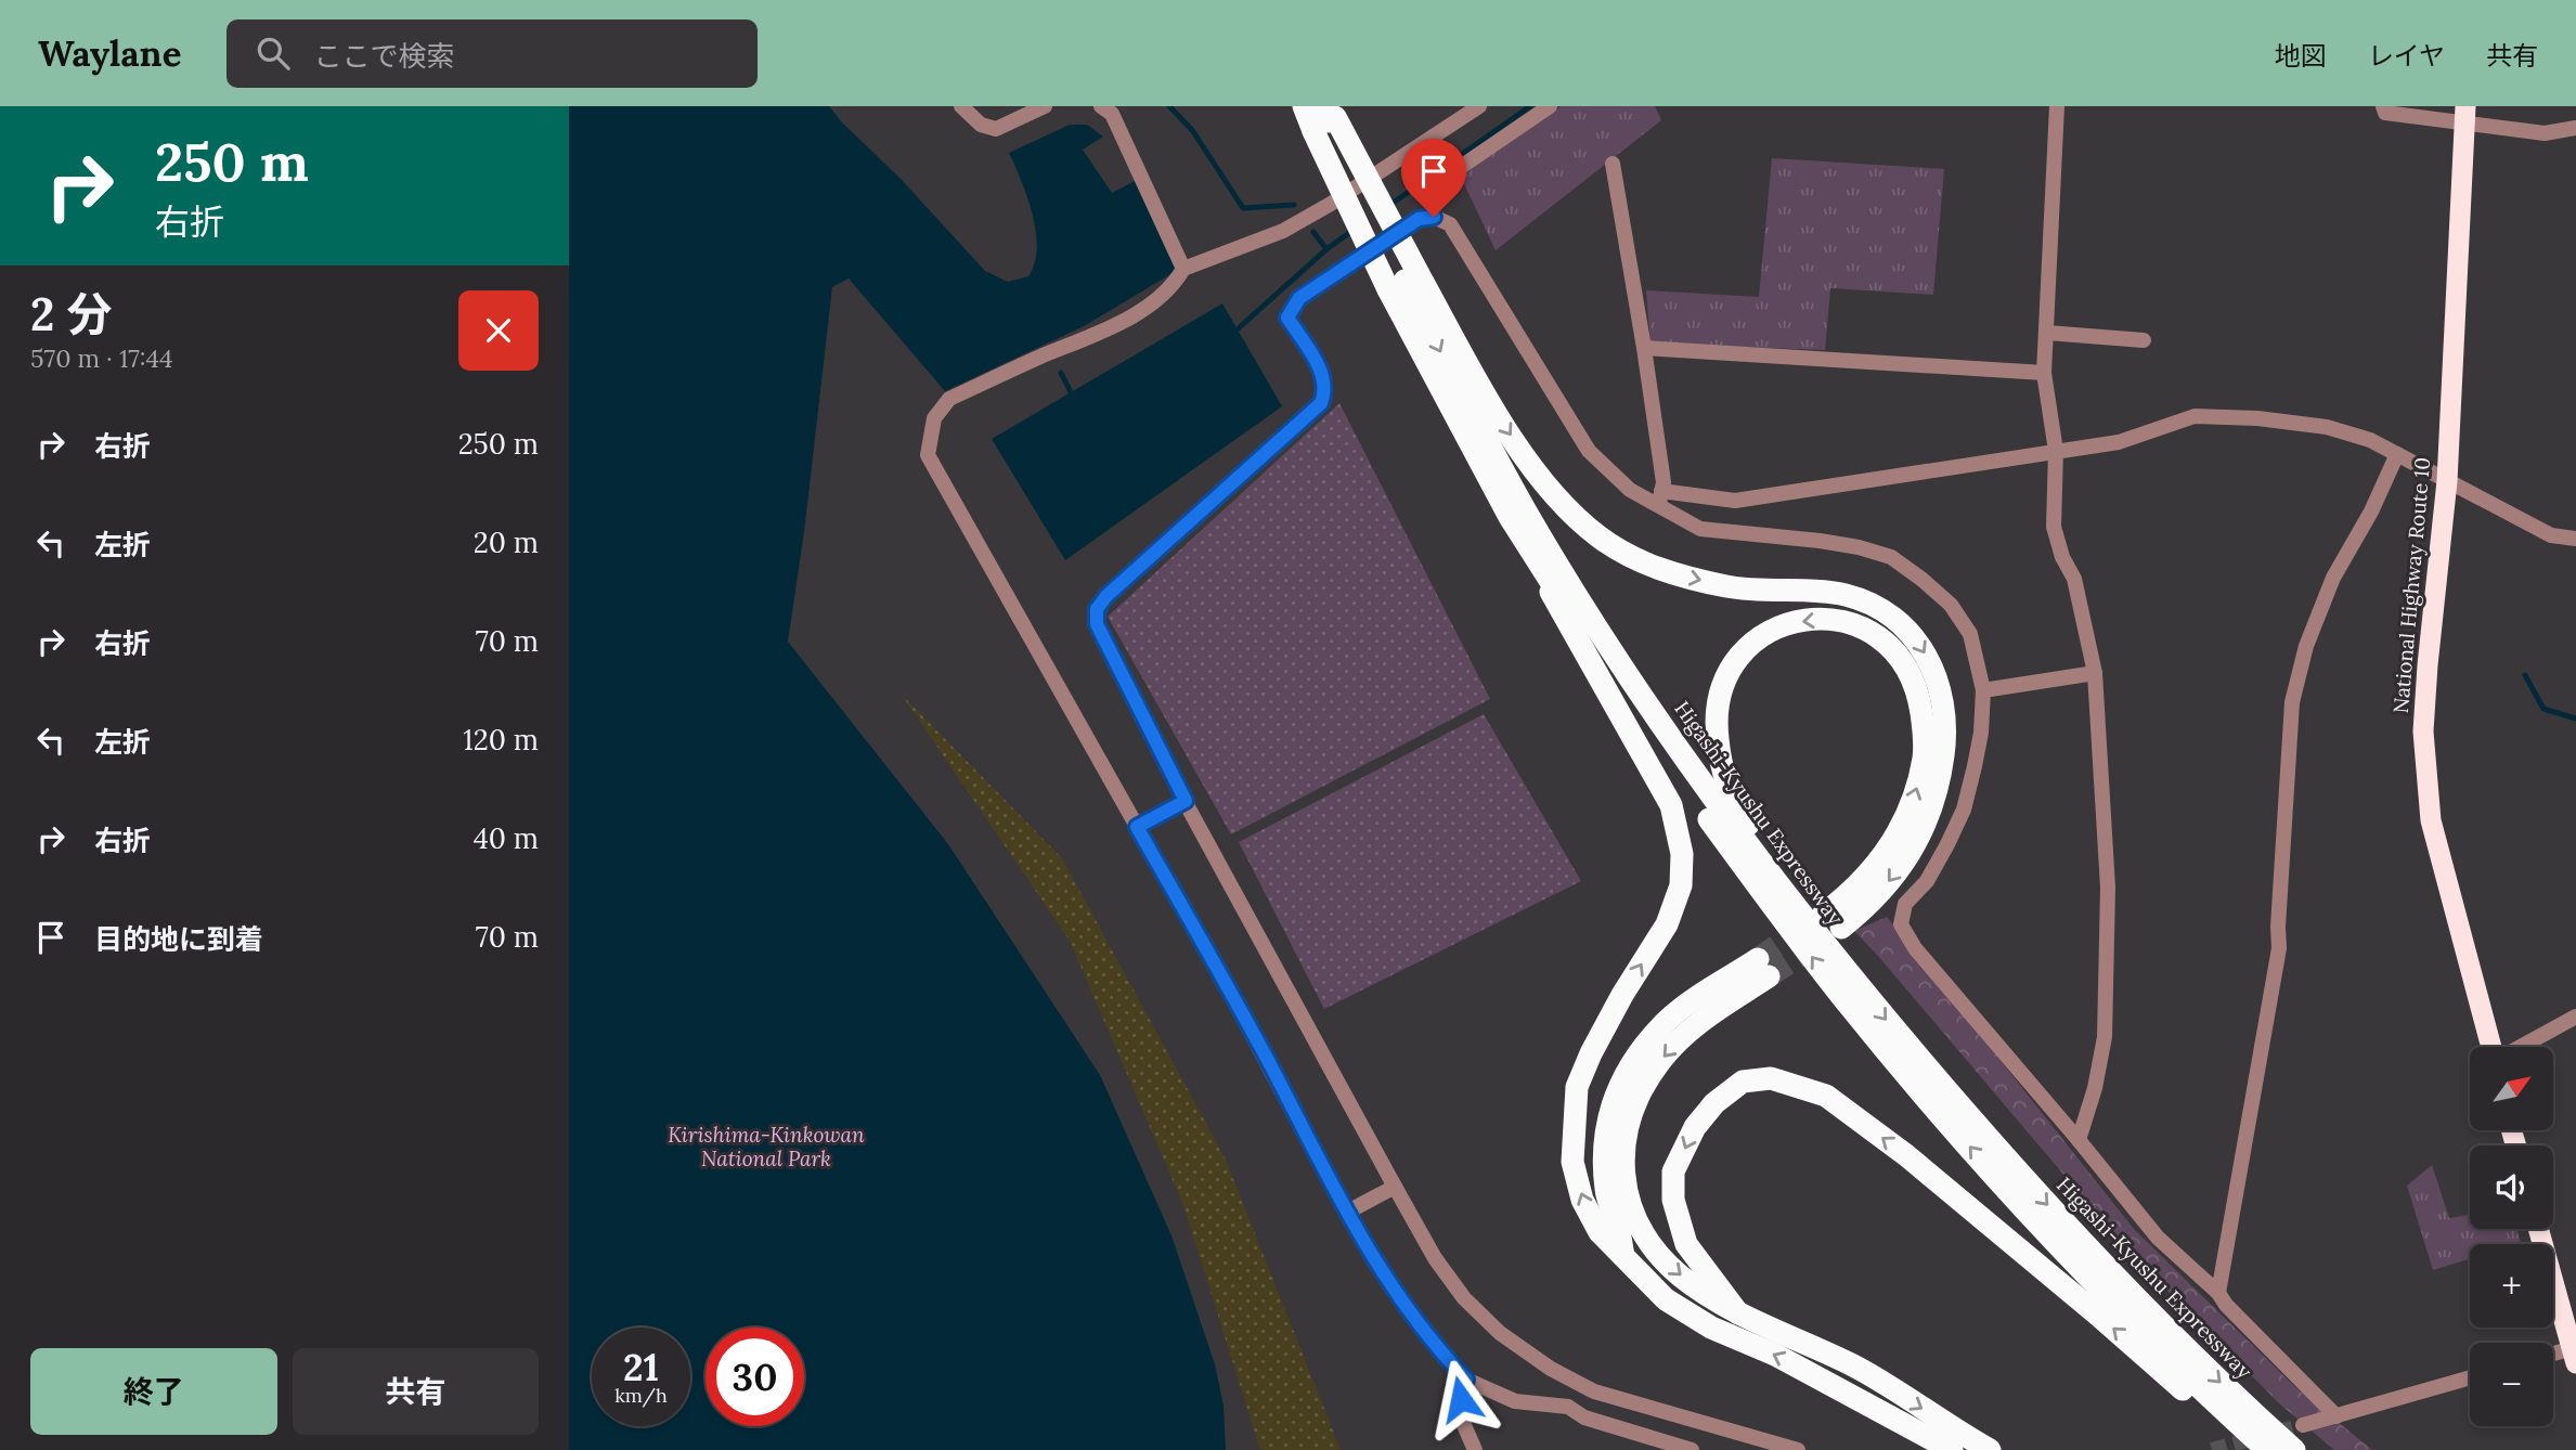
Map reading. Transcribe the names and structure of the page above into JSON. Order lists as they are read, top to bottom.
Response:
{
  "streets": {
    "highway": ["National Highway Route 10", "Higashi-Kyushu Expressway"]
  },
  "parks": ["Kirishima-Kinkowan National Park"],
  "north": "top right",
  "page": {
    "header": "Waylane",
    "search": "ここで検索",
    "nav": ["地図", "レイヤ", "共有"],
    "turn": ["250 m", "右折"],
    "heading": ["2 分", "570 m · 17:44"],
    "list": [
      {
        "name": "右折",
        "value": "250 m"
      },
      {
        "name": "左折",
        "value": "20 m"
      },
      {
        "name": "右折",
        "value": "70 m"
      },
      {
        "name": "左折",
        "value": "120 m"
      },
      {
        "name": "右折",
        "value": "40 m"
      },
      {
        "name": "目的地に到着",
        "value": "70 m"
      }
    ],
    "map_buttons": ["+", "−"],
    "speed": "21 km/h",
    "limit": "30",
    "buttons": ["終了", "共有"]
  }
}
